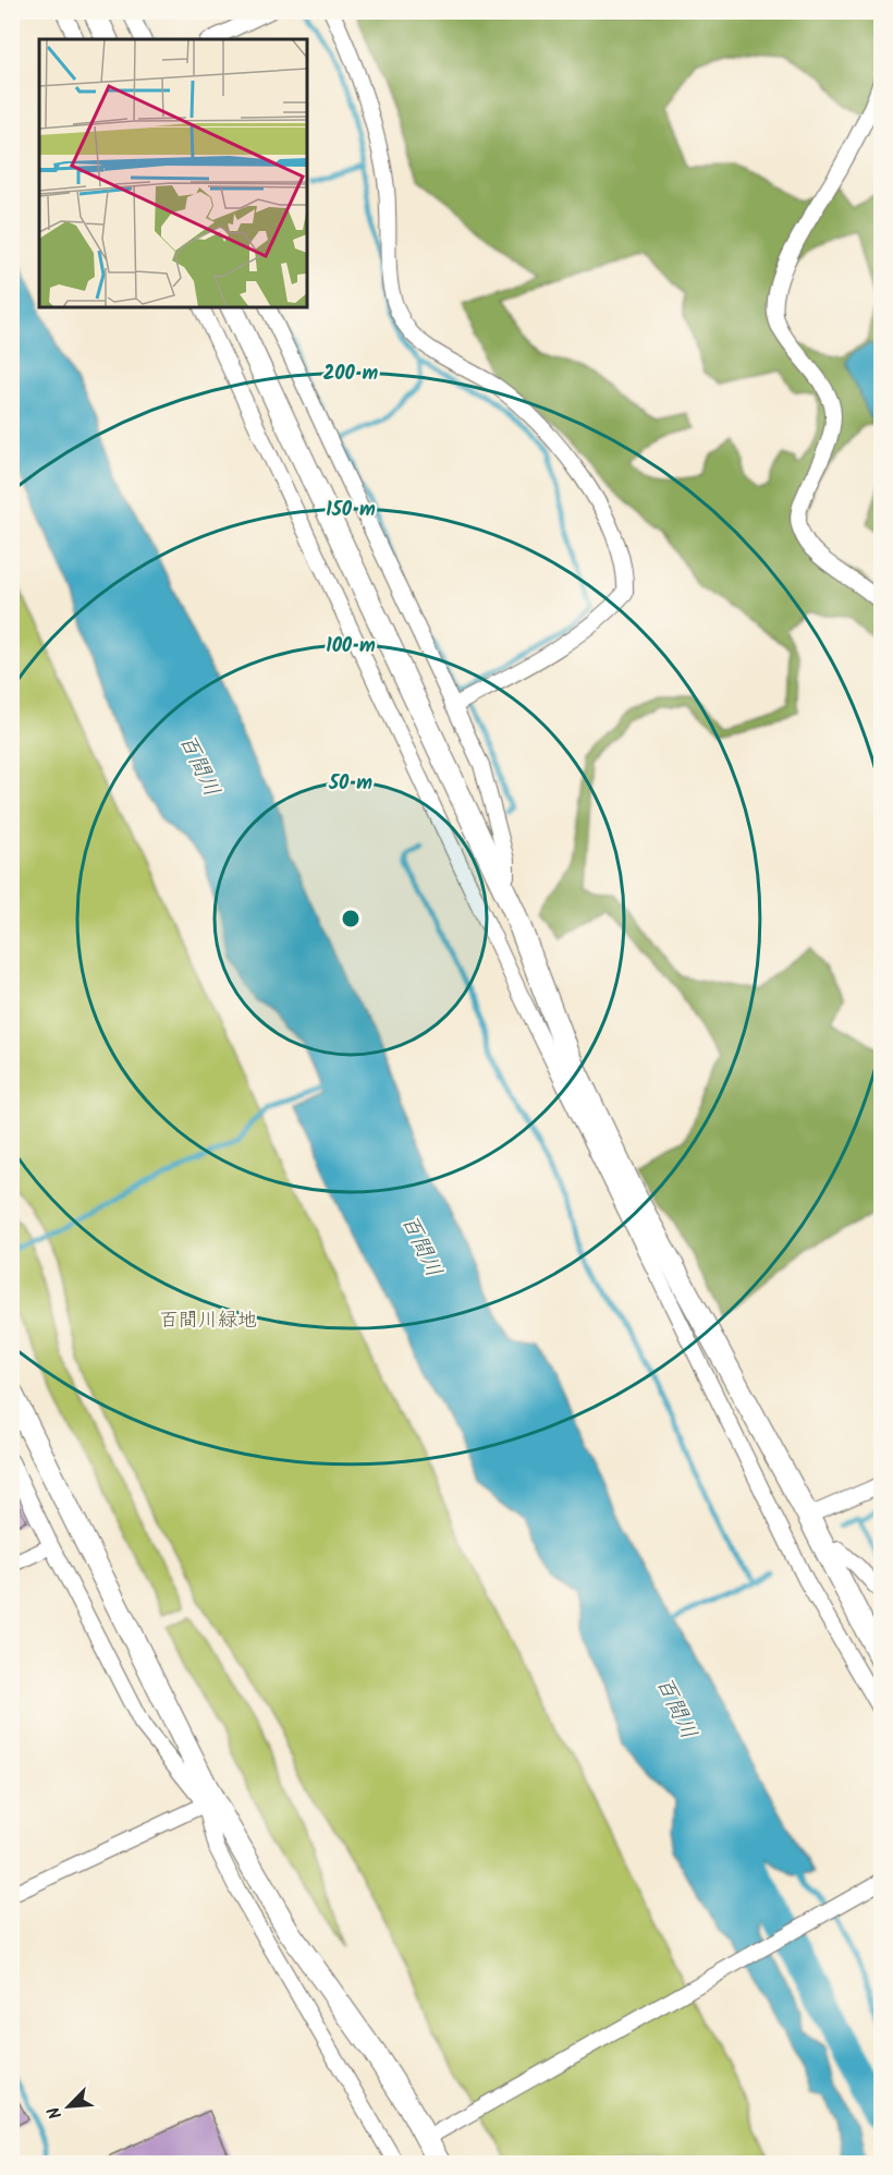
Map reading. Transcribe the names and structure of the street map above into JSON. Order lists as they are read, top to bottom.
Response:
{
  "water": ["百間川"],
  "parks": ["百間川緑地"],
  "north": "bottom left",
  "rings": [
    "200 m",
    "150 m",
    "100 m",
    "50 m"
  ]
}
